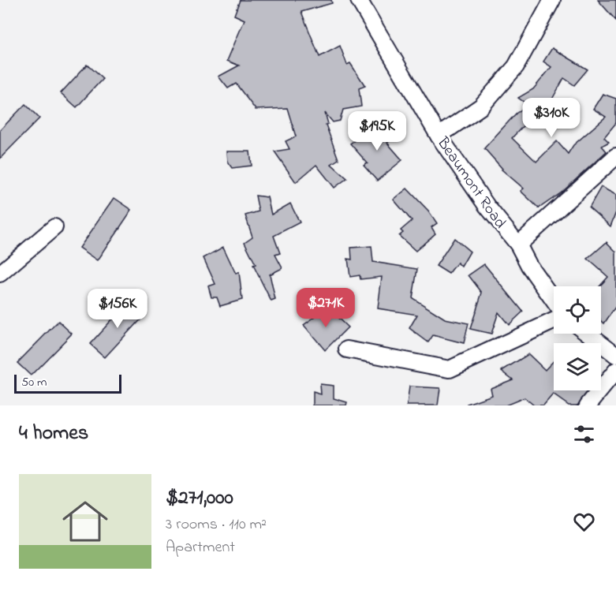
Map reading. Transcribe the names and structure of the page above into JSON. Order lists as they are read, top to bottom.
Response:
{
  "streets": {
    "street": ["Beaumont Road"]
  },
  "scale_bar": "50 m",
  "page": {
    "price": [
      "$310K",
      "$195K",
      "$271K",
      "$156K"
    ],
    "scale": "50 m",
    "heading": "4 homes",
    "list": [
      {
        "name": "$271,000",
        "note": "3 rooms · 110 m² · Apartment"
      }
    ]
  }
}
